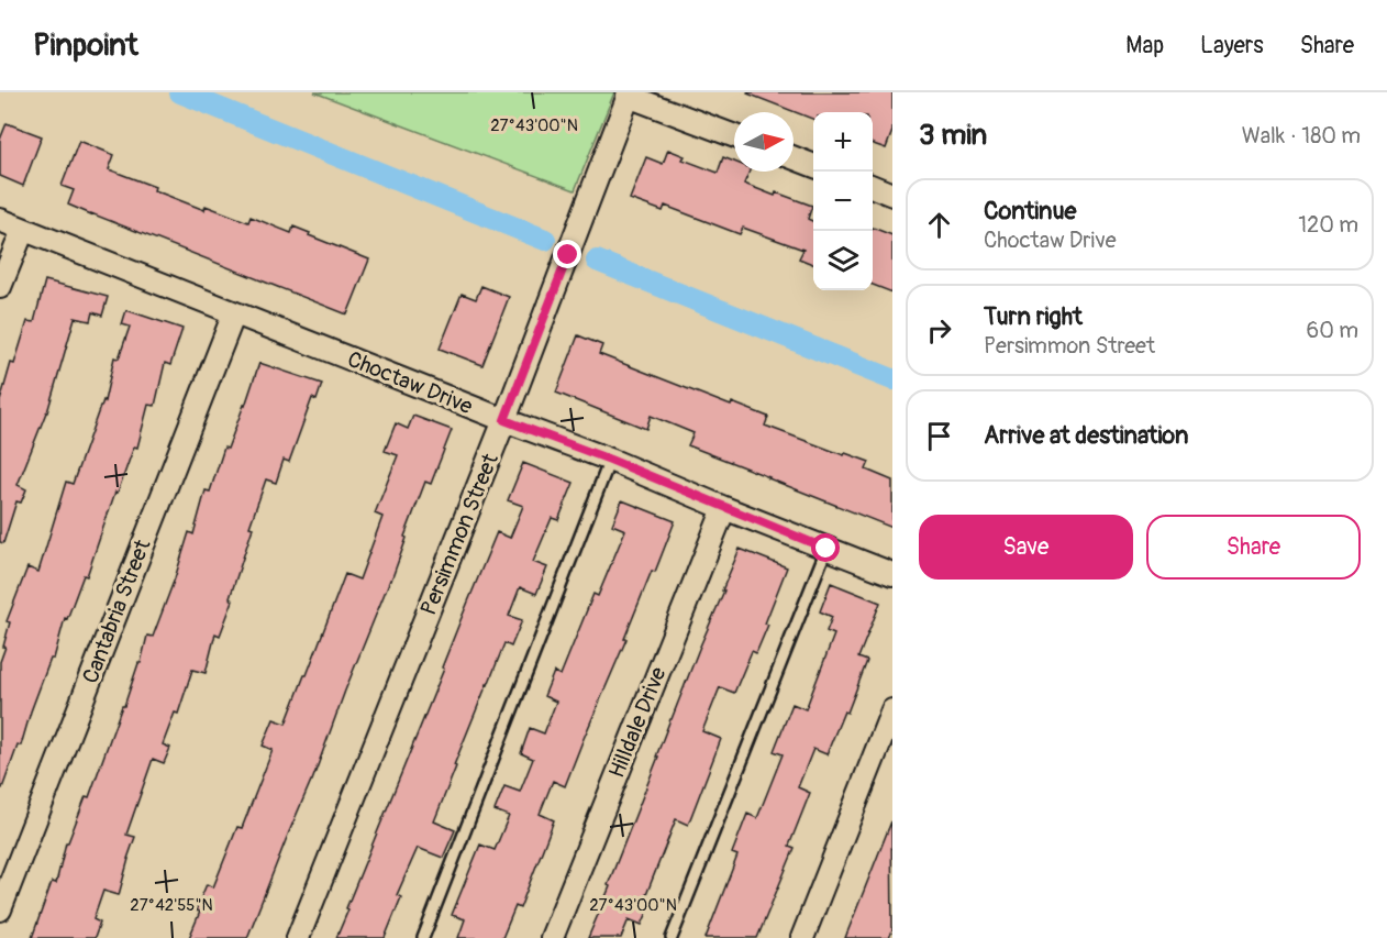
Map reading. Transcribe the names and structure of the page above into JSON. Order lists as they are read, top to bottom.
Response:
{
  "streets": {
    "street": [
      "Choctaw Drive",
      "Persimmon Street",
      "Cantabria Street",
      "Hilldale Drive"
    ]
  },
  "crossings": [
    ["Choctaw Drive", "Persimmon Street"],
    ["Choctaw Drive", "Cantabria Street"],
    ["Choctaw Drive", "Hilldale Drive"]
  ],
  "north": "right",
  "page": {
    "header": "Pinpoint",
    "nav": ["Map", "Layers", "Share"],
    "heading": ["3 min", "Walk · 180 m"],
    "map_buttons": ["+", "−"],
    "list": [
      ["Continue", "Choctaw Drive", "120 m"],
      ["Turn right", "Persimmon Street", "60 m"],
      "Arrive at destination"
    ],
    "buttons": ["Save", "Share"]
  },
  "coordinates": ["27°43'00\"N", "27°42'55\"N"]
}
